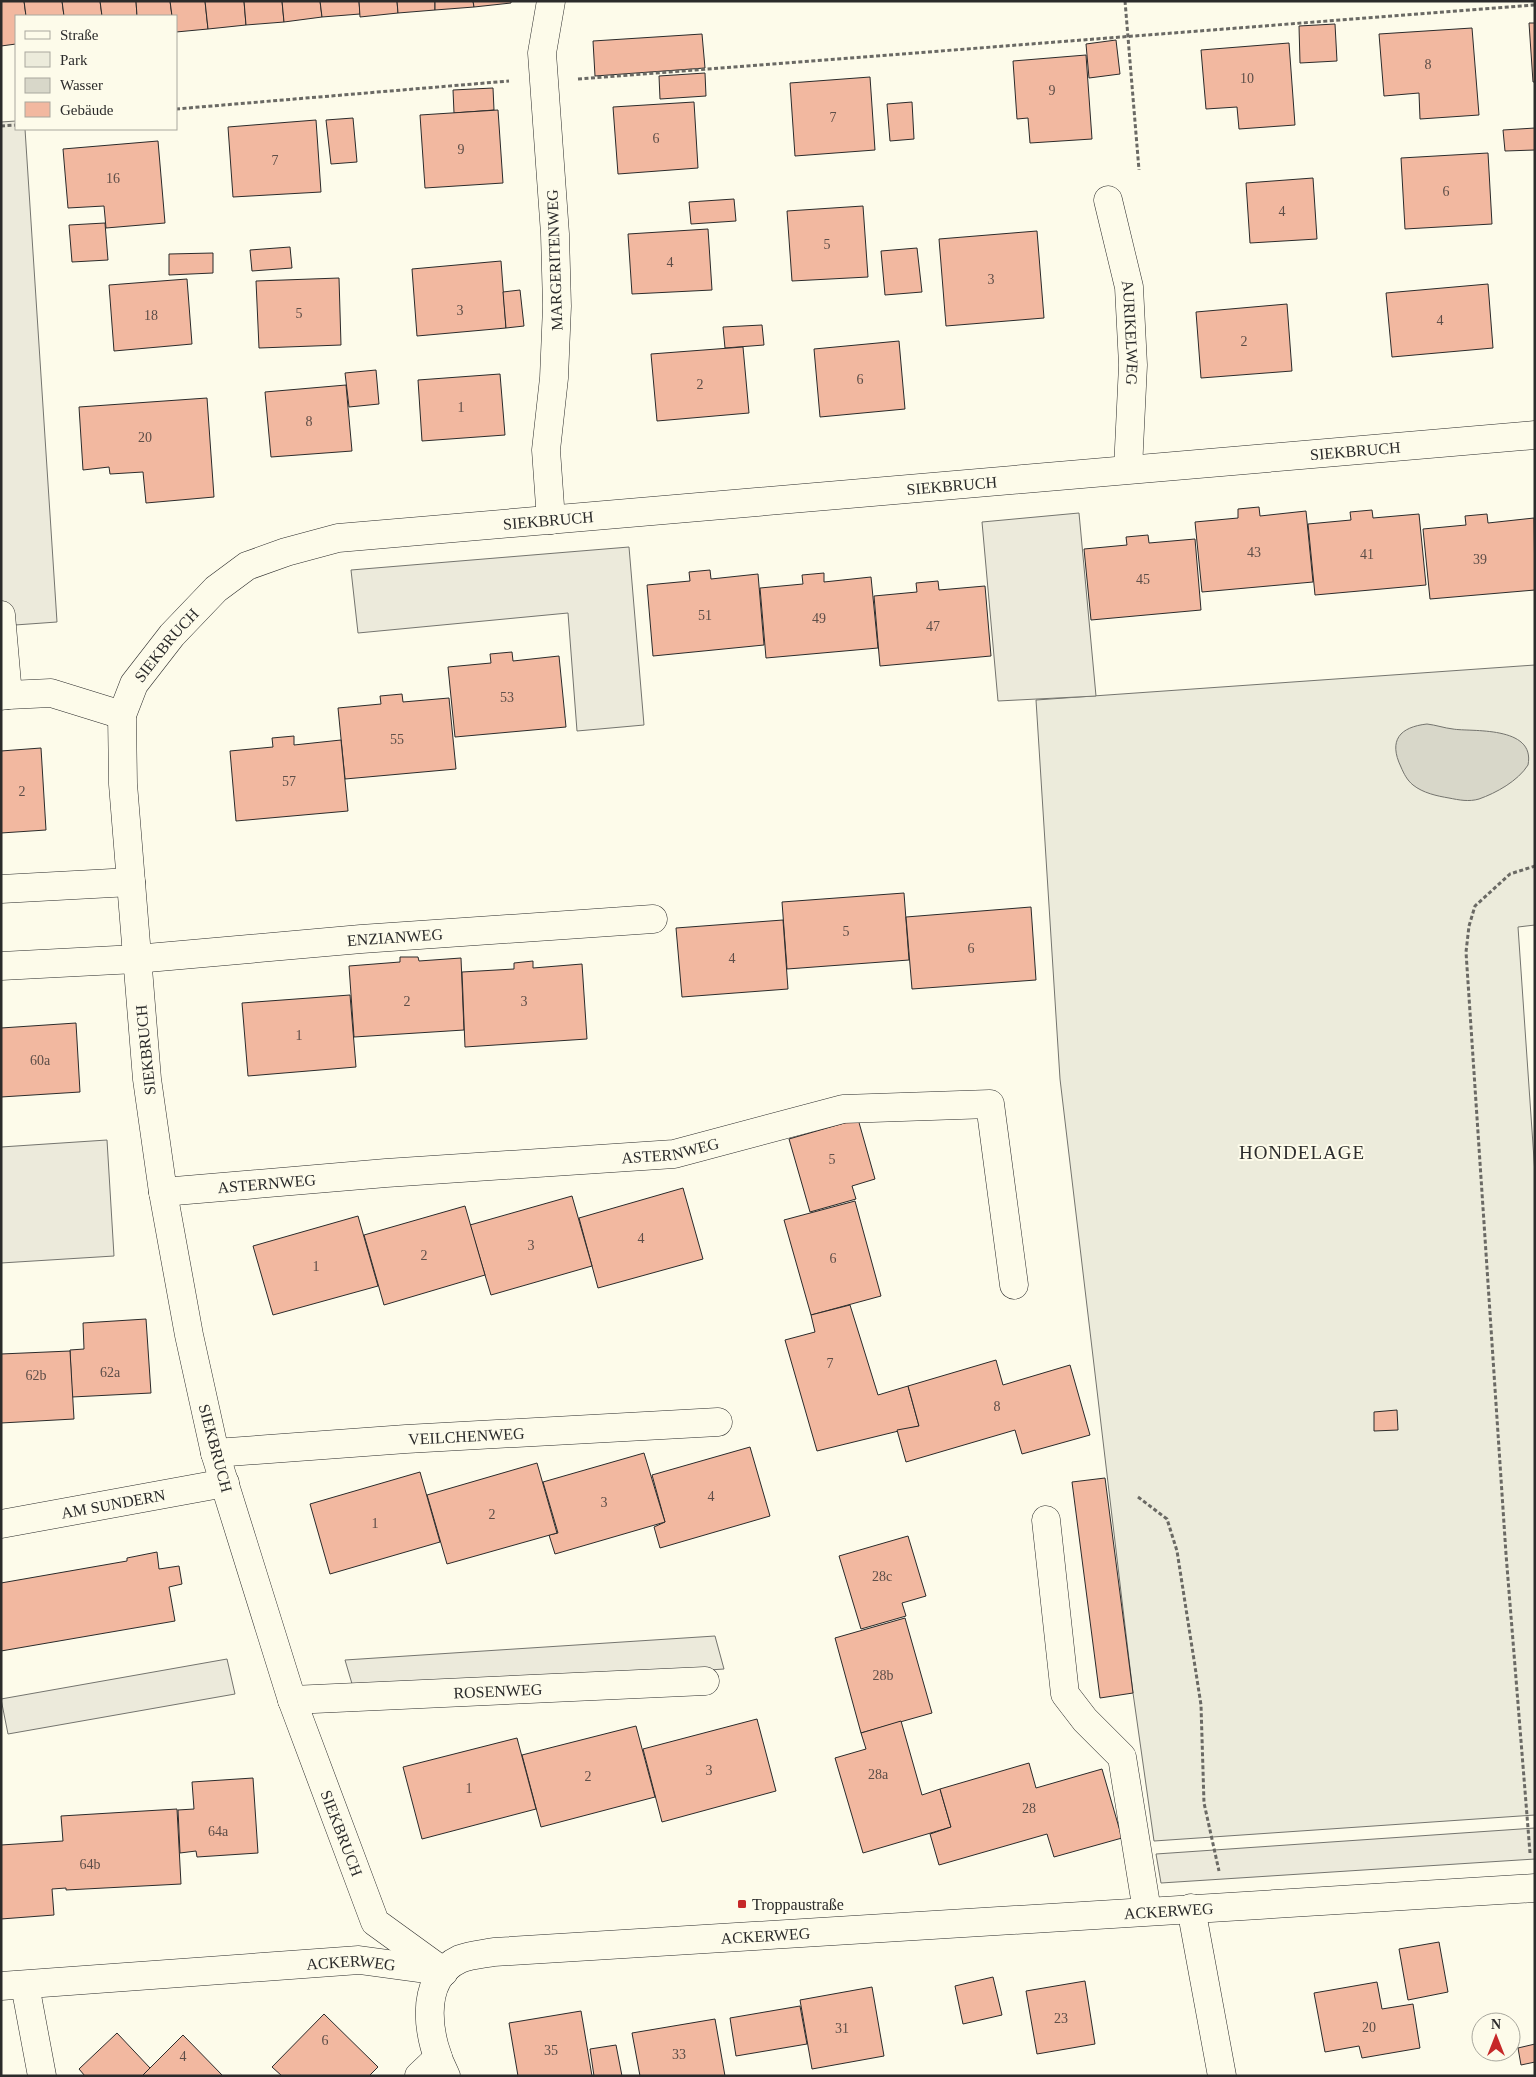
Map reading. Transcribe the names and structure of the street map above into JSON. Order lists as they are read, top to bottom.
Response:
{
  "streets": {
    "street": [
      "MARGERITENWEG",
      "AURIKELWEG",
      "SIEKBRUCH",
      "ENZIANWEG",
      "ASTERNWEG",
      "VEILCHENWEG",
      "AM SUNDERN",
      "ROSENWEG",
      "ACKERWEG"
    ]
  },
  "crossings": [
    ["MARGERITENWEG", "SIEKBRUCH"],
    ["AURIKELWEG", "SIEKBRUCH"],
    ["SIEKBRUCH", "ENZIANWEG"],
    ["SIEKBRUCH", "ASTERNWEG"],
    ["SIEKBRUCH", "VEILCHENWEG"],
    ["SIEKBRUCH", "AM SUNDERN"],
    ["SIEKBRUCH", "ROSENWEG"],
    ["SIEKBRUCH", "ACKERWEG"]
  ],
  "districts": ["HONDELAGE"],
  "places": {
    "transit": ["Troppaustraße"]
  },
  "house_numbers": [
    "8",
    "10",
    "9",
    "7",
    "6",
    "9",
    "7",
    "16",
    "6",
    "4",
    "5",
    "4",
    "3",
    "3",
    "5",
    "18",
    "4",
    "2",
    "6",
    "2",
    "1",
    "8",
    "20",
    "43",
    "41",
    "39",
    "45",
    "51",
    "49",
    "47",
    "53",
    "55",
    "57",
    "2",
    "5",
    "6",
    "4",
    "2",
    "3",
    "1",
    "60a",
    "5",
    "4",
    "3",
    "2",
    "6",
    "1",
    "7",
    "62a",
    "62b",
    "8",
    "4",
    "3",
    "2",
    "1",
    "28c",
    "28b",
    "3",
    "28a",
    "2",
    "1",
    "28",
    "64a",
    "64b",
    "23",
    "20",
    "31",
    "6",
    "35",
    "33",
    "4"
  ],
  "legend": [
    "Straße",
    "Park",
    "Wasser",
    "Gebäude"
  ],
  "north": "top"
}
